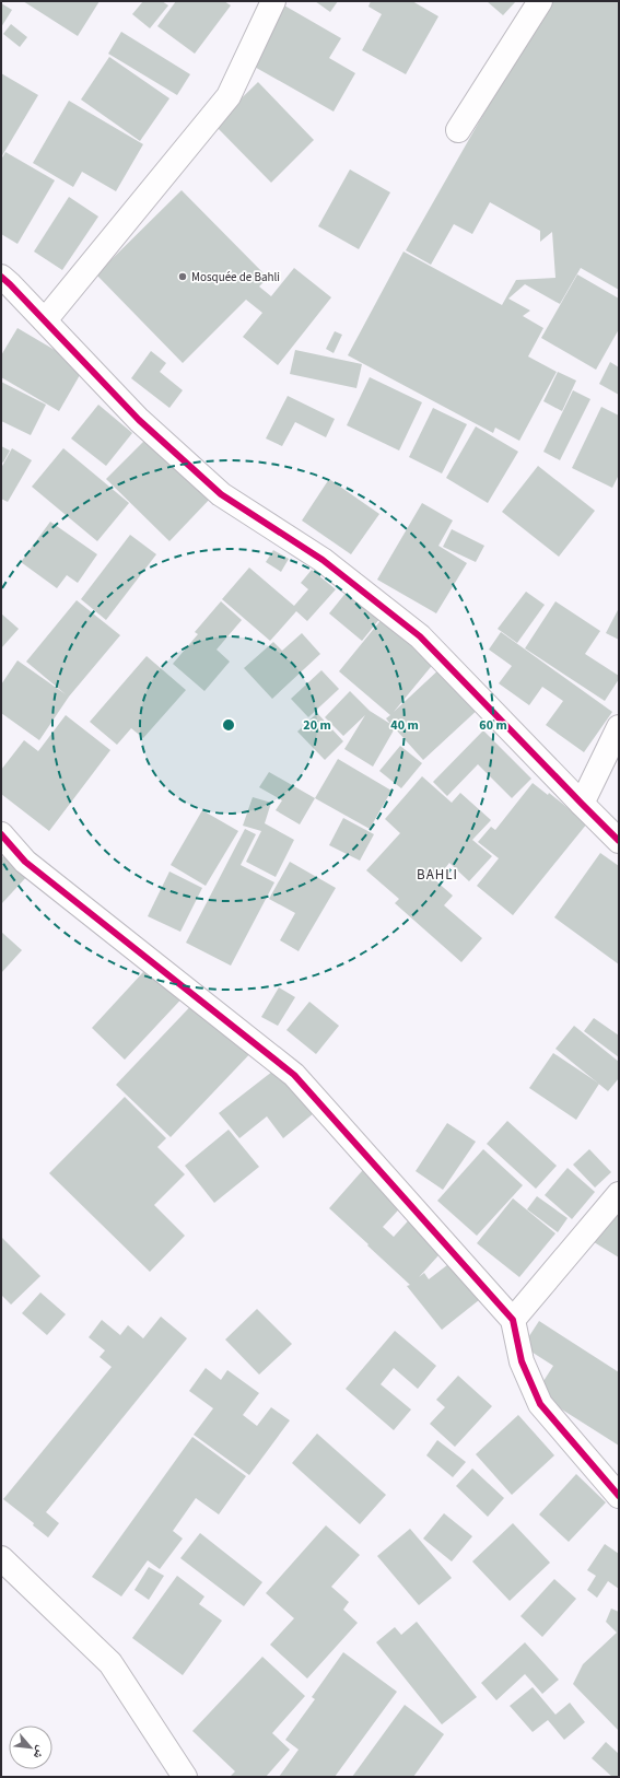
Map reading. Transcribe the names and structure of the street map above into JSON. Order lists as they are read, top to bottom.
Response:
{
  "districts": ["BAHLI"],
  "places": ["Mosquée de Bahli"],
  "north": "bottom right",
  "rings": ["20 m", "40 m", "60 m"]
}
